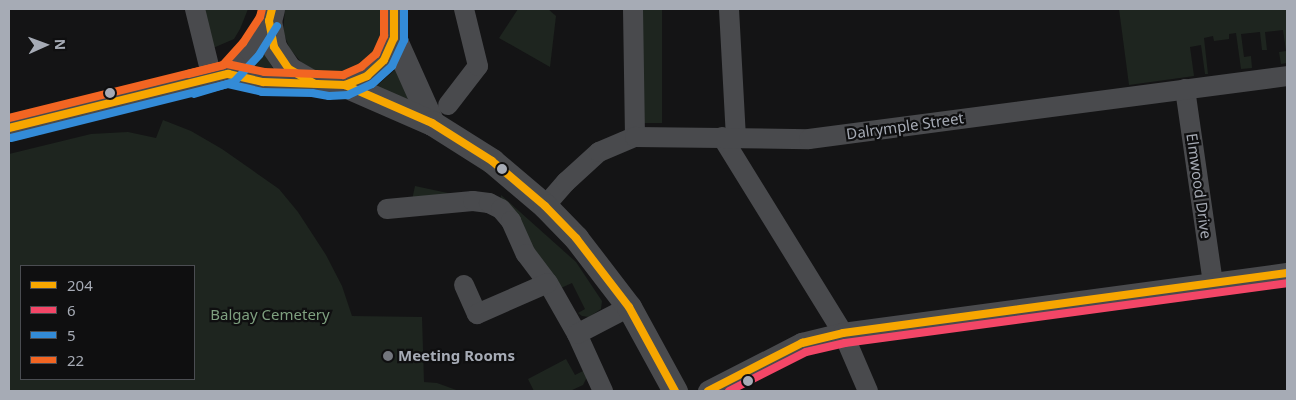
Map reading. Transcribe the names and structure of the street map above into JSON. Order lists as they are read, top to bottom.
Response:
{
  "streets": {
    "street": ["Dalrymple Street", "Elmwood Drive"]
  },
  "crossings": [
    ["Dalrymple Street", "Elmwood Drive"]
  ],
  "parks": ["Balgay Cemetery"],
  "places": ["Meeting Rooms"],
  "lines": [
    "transit line 204",
    "transit line 5",
    "transit line 22",
    "transit line 6"
  ],
  "legend": [
    "204",
    "6",
    "5",
    "22"
  ],
  "north": "right"
}
